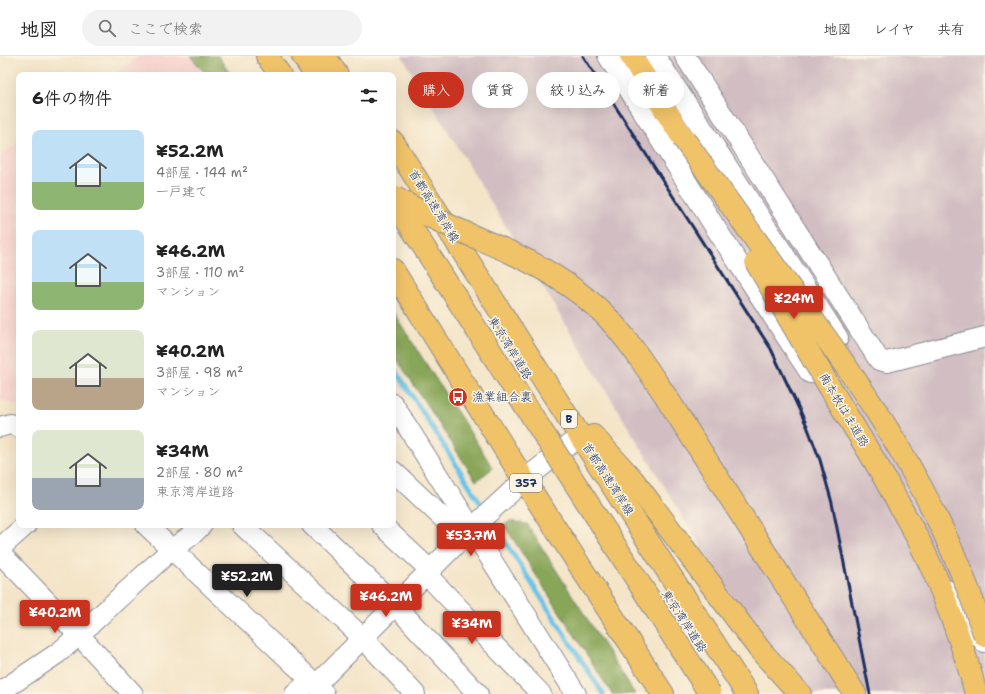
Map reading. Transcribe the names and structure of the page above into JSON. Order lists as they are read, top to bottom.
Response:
{
  "streets": {
    "highway": [
      "首都高速湾岸線",
      "東京湾岸道路",
      "南本牧はま道路",
      "B",
      "357"
    ]
  },
  "places": {
    "bus stop": ["漁業組合裏"]
  },
  "page": {
    "header": "地図",
    "search": "ここで検索",
    "nav": ["地図", "レイヤ", "共有"],
    "chip": [
      "購入",
      "賃貸",
      "絞り込み",
      "新着"
    ],
    "heading": "6件の物件",
    "list": [
      {
        "name": "¥52.2M",
        "note": "4部屋 · 144 m² · 一戸建て"
      },
      {
        "name": "¥46.2M",
        "note": "3部屋 · 110 m² · マンション"
      },
      {
        "name": "¥40.2M",
        "note": "3部屋 · 98 m² · マンション"
      },
      {
        "name": "¥34M",
        "note": "2部屋 · 80 m² · 東京湾岸道路"
      }
    ],
    "price": [
      "¥24M",
      "¥53.7M",
      "¥52.2M",
      "¥46.2M",
      "¥40.2M",
      "¥34M"
    ]
  }
}
